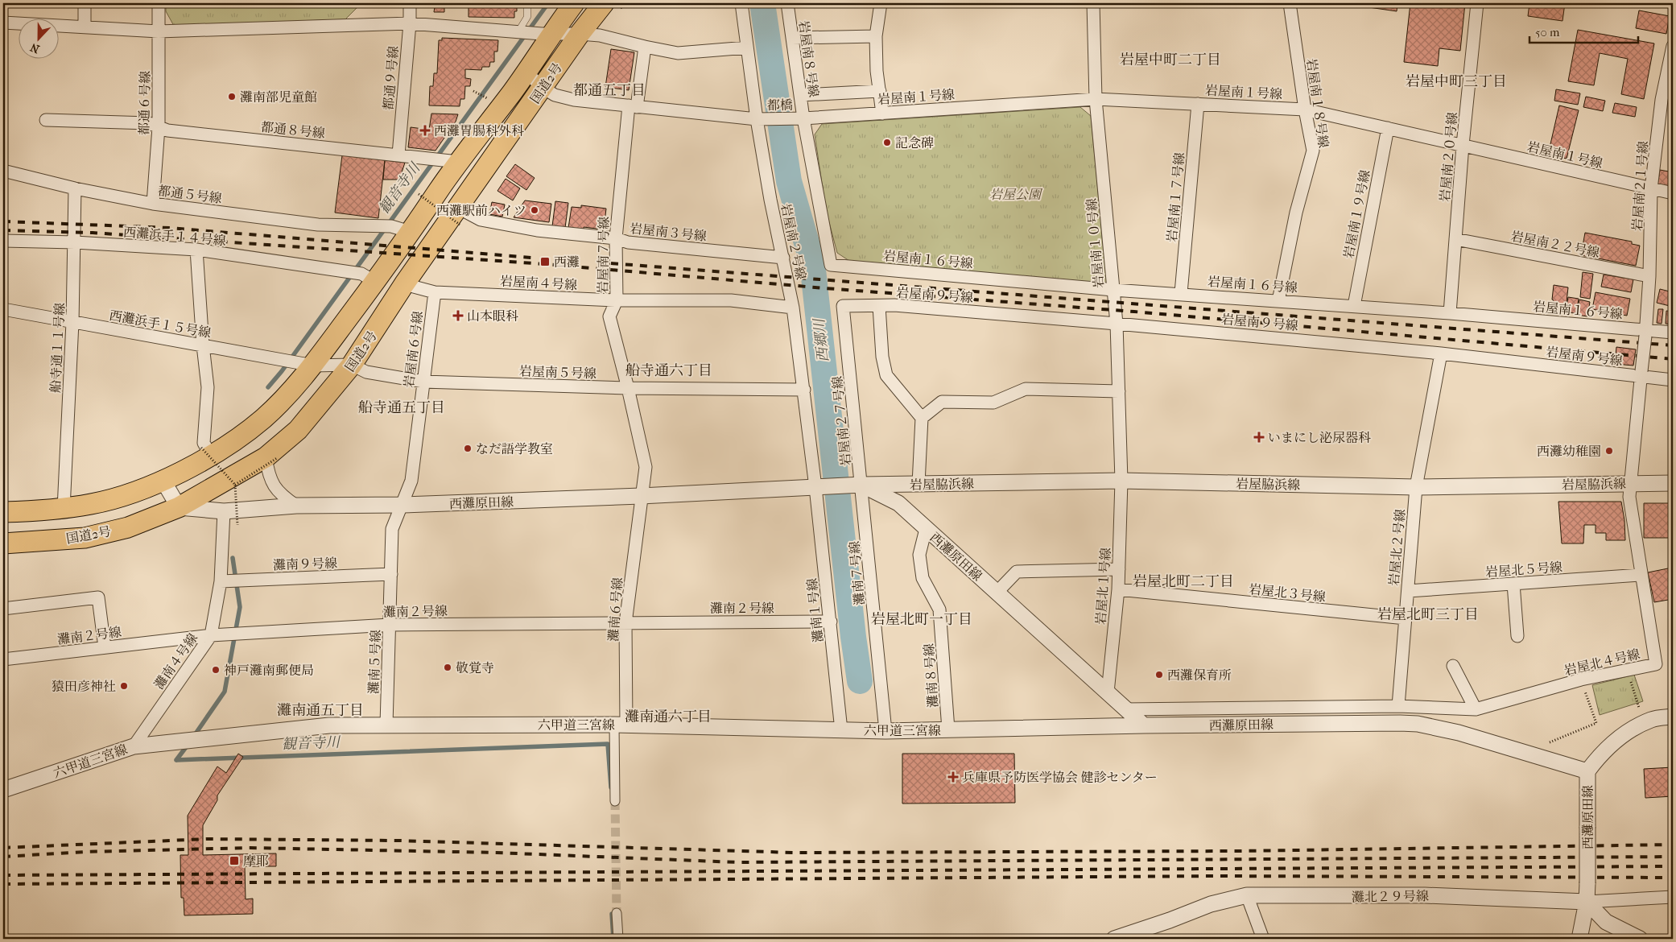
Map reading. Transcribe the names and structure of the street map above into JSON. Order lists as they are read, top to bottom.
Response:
{
  "streets": {
    "highway": ["国道2号"],
    "street": [
      "岩屋南８号線",
      "都通９号線",
      "岩屋南１号線",
      "都通６号線",
      "岩屋南１８号線",
      "都橋",
      "都通８号線",
      "岩屋南２０号線",
      "岩屋南２１号線",
      "都通５号線",
      "岩屋南１７号線",
      "岩屋南１９号線",
      "岩屋南３号線",
      "西灘浜手１４号線",
      "岩屋南２号線",
      "岩屋南１０号線",
      "岩屋南２２号線",
      "岩屋南７号線",
      "岩屋南１６号線",
      "岩屋南４号線",
      "岩屋南９号線",
      "西灘浜手１５号線",
      "船寺通１１号線",
      "岩屋南６号線",
      "岩屋南５号線",
      "岩屋南２７号線",
      "岩屋脇浜線",
      "西灘原田線",
      "岩屋北２号線",
      "灘南９号線",
      "岩屋北５号線",
      "灘南７号線",
      "岩屋北１号線",
      "岩屋北３号線",
      "灘南２号線",
      "灘南６号線",
      "灘南１号線",
      "灘南４号線",
      "灘南５号線",
      "岩屋北４号線",
      "灘南８号線",
      "六甲道三宮線",
      "灘北２９号線"
    ]
  },
  "crossings": [
    ["岩屋南８号線", "岩屋南１号線"],
    ["岩屋南８号線", "都橋"],
    ["岩屋南８号線", "岩屋南１６号線"],
    ["都通９号線", "都通８号線"],
    ["国道2号", "都通８号線"],
    ["国道2号", "都通５号線"],
    ["国道2号", "岩屋南３号線"],
    ["国道2号", "西灘浜手１４号線"],
    ["国道2号", "岩屋南４号線"],
    ["国道2号", "西灘浜手１５号線"],
    ["国道2号", "船寺通１１号線"],
    ["国道2号", "岩屋南５号線"],
    ["国道2号", "西灘原田線"],
    ["岩屋南１号線", "岩屋南１８号線"],
    ["岩屋南１号線", "都橋"],
    ["岩屋南１号線", "岩屋南２０号線"],
    ["岩屋南１号線", "岩屋南２１号線"],
    ["岩屋南１号線", "岩屋南１７号線"],
    ["岩屋南１号線", "岩屋南１９号線"],
    ["岩屋南１号線", "岩屋南１０号線"],
    ["都通６号線", "都通８号線"],
    ["都通６号線", "都通５号線"],
    ["岩屋南１８号線", "岩屋南１６号線"],
    ["都橋", "岩屋南２号線"],
    ["岩屋南２０号線", "岩屋南２２号線"],
    ["岩屋南２０号線", "岩屋南１６号線"],
    ["岩屋南２１号線", "岩屋南２２号線"],
    ["岩屋南２１号線", "岩屋南１６号線"],
    ["岩屋南２１号線", "岩屋南９号線"],
    ["岩屋南２１号線", "岩屋脇浜線"],
    ["岩屋南２１号線", "岩屋北４号線"],
    ["都通５号線", "船寺通１１号線"],
    ["岩屋南１７号線", "岩屋南１６号線"],
    ["岩屋南１９号線", "岩屋南１６号線"],
    ["岩屋南３号線", "岩屋南２号線"],
    ["岩屋南３号線", "岩屋南７号線"],
    ["西灘浜手１４号線", "船寺通１１号線"],
    ["岩屋南２号線", "岩屋南４号線"],
    ["岩屋南２号線", "岩屋南５号線"],
    ["岩屋南２号線", "岩屋脇浜線"],
    ["岩屋南２号線", "西灘原田線"],
    ["岩屋南２号線", "灘南１号線"],
    ["岩屋南１０号線", "岩屋南１６号線"],
    ["岩屋南１０号線", "岩屋南９号線"],
    ["岩屋南１０号線", "岩屋脇浜線"],
    ["岩屋南１０号線", "岩屋北１号線"],
    ["岩屋南７号線", "岩屋南４号線"],
    ["岩屋南７号線", "岩屋南５号線"],
    ["岩屋南７号線", "西灘原田線"],
    ["岩屋南７号線", "灘南６号線"],
    ["岩屋南４号線", "岩屋南６号線"],
    ["岩屋南９号線", "岩屋南２７号線"],
    ["西灘浜手１５号線", "船寺通１１号線"],
    ["西灘浜手１５号線", "岩屋南５号線"],
    ["岩屋南６号線", "岩屋南５号線"],
    ["岩屋南６号線", "西灘原田線"],
    ["岩屋南６号線", "灘南５号線"],
    ["岩屋南２７号線", "岩屋脇浜線"],
    ["岩屋南２７号線", "西灘原田線"],
    ["岩屋南２７号線", "灘南７号線"],
    ["岩屋脇浜線", "西灘原田線"],
    ["岩屋脇浜線", "岩屋北２号線"],
    ["岩屋脇浜線", "灘南７号線"],
    ["岩屋脇浜線", "岩屋北１号線"],
    ["岩屋脇浜線", "灘南１号線"],
    ["岩屋脇浜線", "岩屋北４号線"],
    ["西灘原田線", "灘南７号線"],
    ["西灘原田線", "岩屋北１号線"],
    ["西灘原田線", "灘南６号線"],
    ["西灘原田線", "灘南１号線"],
    ["西灘原田線", "灘南４号線"],
    ["西灘原田線", "灘南５号線"],
    ["西灘原田線", "岩屋北４号線"],
    ["西灘原田線", "灘南８号線"],
    ["西灘原田線", "六甲道三宮線"],
    ["西灘原田線", "灘北２９号線"],
    ["岩屋北２号線", "岩屋北５号線"],
    ["岩屋北２号線", "岩屋北３号線"],
    ["岩屋北２号線", "岩屋北４号線"],
    ["灘南９号線", "灘南４号線"],
    ["灘南９号線", "灘南５号線"],
    ["岩屋北５号線", "岩屋北４号線"],
    ["灘南７号線", "六甲道三宮線"],
    ["岩屋北１号線", "岩屋北３号線"],
    ["灘南２号線", "灘南６号線"],
    ["灘南２号線", "灘南１号線"],
    ["灘南２号線", "灘南４号線"],
    ["灘南２号線", "灘南５号線"],
    ["灘南６号線", "六甲道三宮線"],
    ["灘南１号線", "六甲道三宮線"],
    ["灘南４号線", "六甲道三宮線"],
    ["灘南５号線", "六甲道三宮線"],
    ["灘南８号線", "六甲道三宮線"]
  ],
  "districts": [
    "岩屋中町二丁目",
    "岩屋中町三丁目",
    "都通五丁目",
    "船寺通六丁目",
    "船寺通五丁目",
    "岩屋北町二丁目",
    "岩屋北町三丁目",
    "岩屋北町一丁目",
    "灘南通五丁目",
    "灘南通六丁目"
  ],
  "water": ["観音寺川", "西郷川"],
  "parks": ["岩屋公園"],
  "places": {
    "other": [
      "灘南部児童館",
      "記念碑",
      "西灘駅前ハイツ",
      "なだ語学教室",
      "西灘幼稚園",
      "敬覚寺",
      "神戸灘南郵便局",
      "西灘保育所",
      "猿田彦神社"
    ],
    "health": [
      "西灘胃腸科外科",
      "山本眼科",
      "いまにし泌尿器科",
      "兵庫県予防医学協会 健診センター"
    ],
    "transit": ["西灘", "摩耶"]
  },
  "scale_bar": "50 m",
  "north": "bottom"
}
